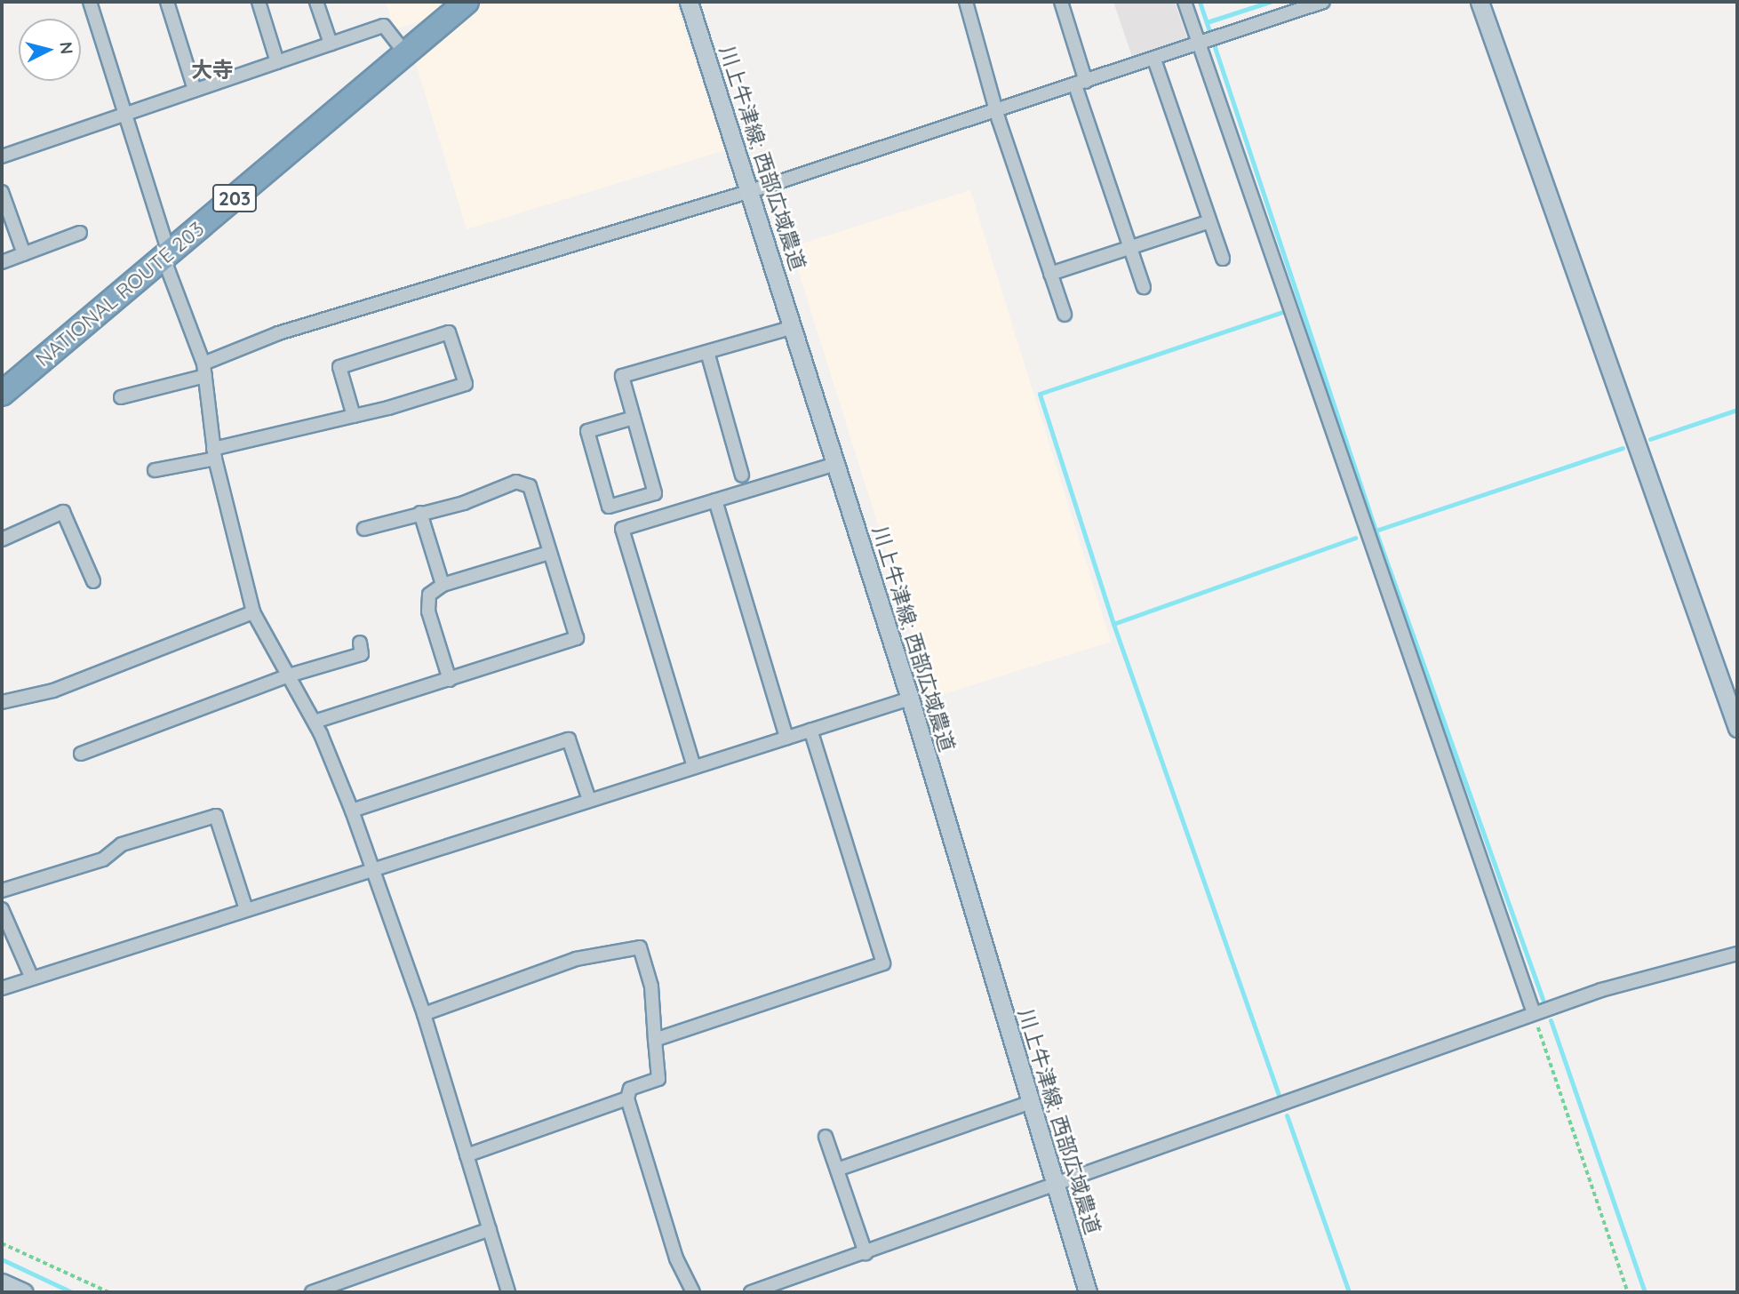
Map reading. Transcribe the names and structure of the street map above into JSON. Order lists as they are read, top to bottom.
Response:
{
  "streets": {
    "highway": ["203", "NATIONAL ROUTE 203"],
    "main road": ["川上牛津線; 西部広域農道"]
  },
  "districts": ["大寺"],
  "north": "right"
}
